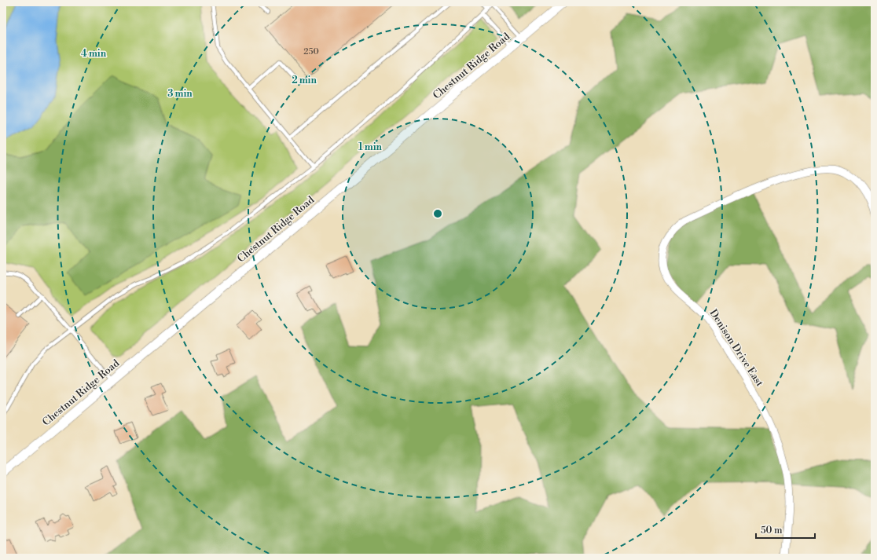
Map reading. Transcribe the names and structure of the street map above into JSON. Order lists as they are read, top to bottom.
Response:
{
  "streets": {
    "street": ["Chestnut Ridge Road", "Denison Drive East"]
  },
  "house_numbers": ["250"],
  "scale_bar": "50 m",
  "rings": [
    "4 min",
    "2 min",
    "3 min",
    "1 min"
  ]
}
